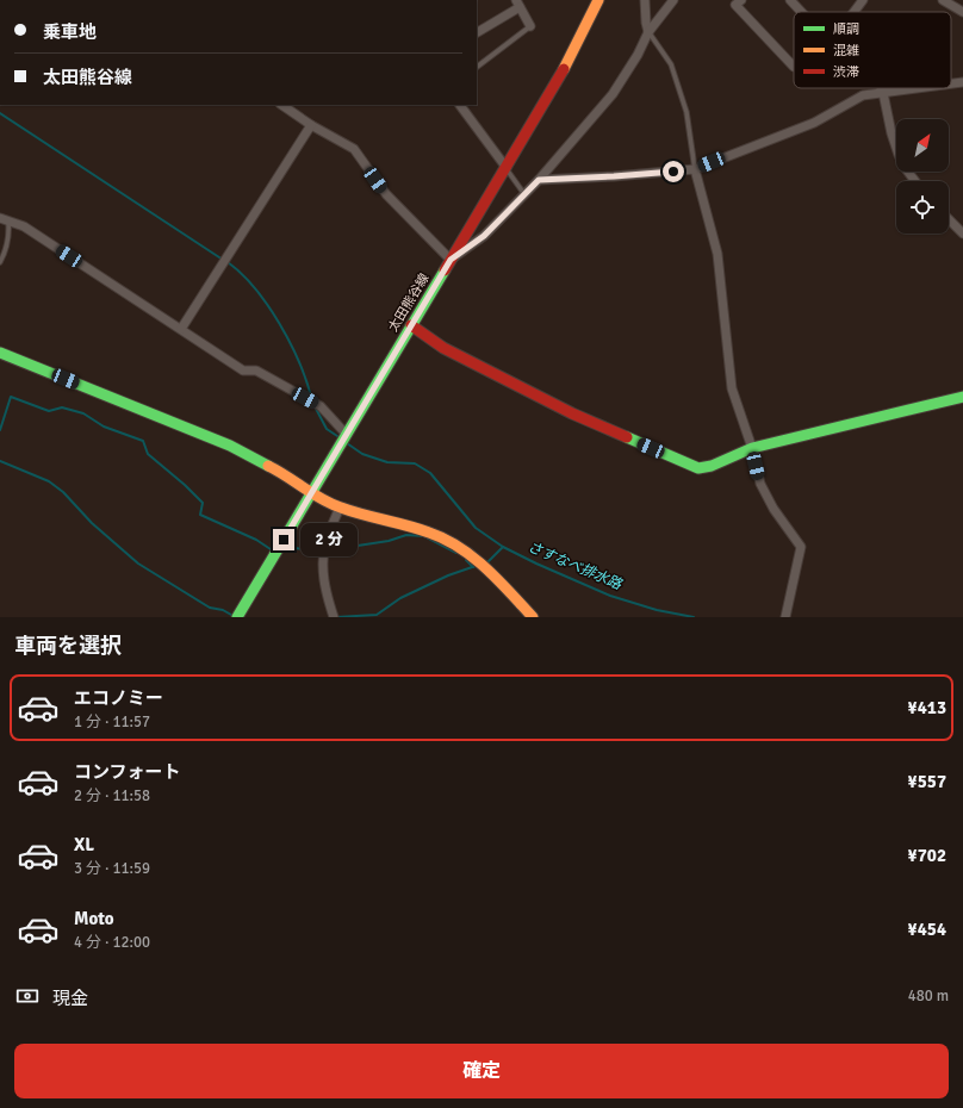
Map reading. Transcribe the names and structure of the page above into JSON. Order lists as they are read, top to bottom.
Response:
{
  "streets": {
    "street": ["太田熊谷線"]
  },
  "water": ["さすなべ排水路"],
  "legend": ["順調", "混雑", "渋滞"],
  "north": "top right",
  "page": {
    "banner": ["乗車地", "太田熊谷線"],
    "bubble": "2 分",
    "heading": "車両を選択",
    "list": [
      {
        "name": "エコノミー",
        "note": "1 分 · 11:57",
        "value": "¥413"
      },
      {
        "name": "コンフォート",
        "note": "2 分 · 11:58",
        "value": "¥557"
      },
      {
        "name": "XL",
        "note": "3 分 · 11:59",
        "value": "¥702"
      },
      {
        "name": "Moto",
        "note": "4 分 · 12:00",
        "value": "¥454"
      }
    ],
    "pay": ["現金", "480 m"],
    "buttons": "確定"
  }
}
